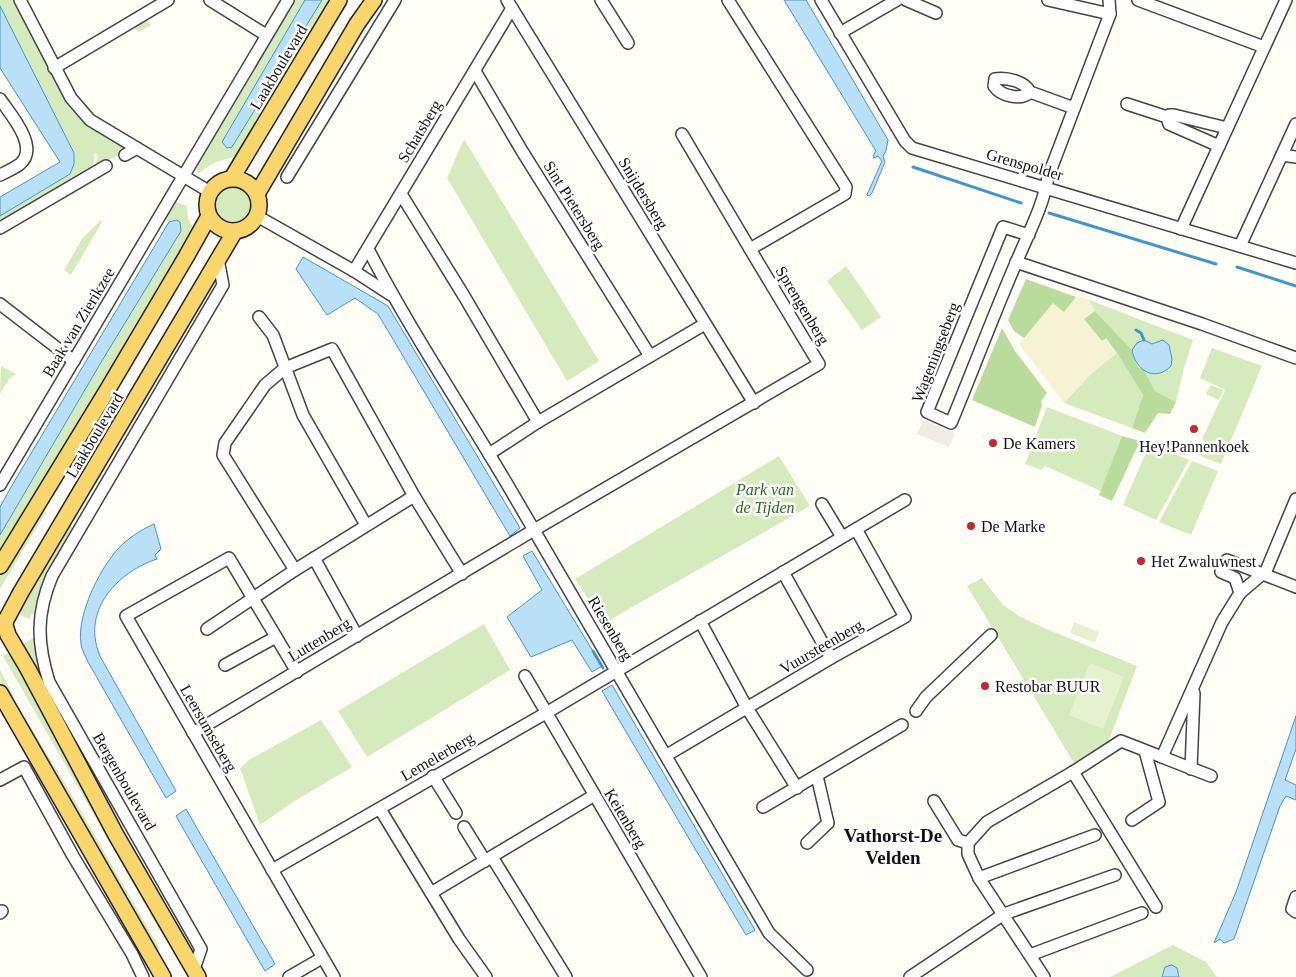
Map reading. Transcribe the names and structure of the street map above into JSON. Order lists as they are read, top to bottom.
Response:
{
  "streets": {
    "main road": ["Laakboulevard", "Bergenboulevard"],
    "street": [
      "Schatsberg",
      "Grenspolder",
      "Snijdersberg",
      "Sint Pietersberg",
      "Sprengenberg",
      "Baak van Zierikzee",
      "Wageningseberg",
      "Riesenberg",
      "Luttenberg",
      "Vuursteenberg",
      "Leersumseberg",
      "Lemelerberg",
      "Keienberg"
    ]
  },
  "crossings": [
    ["Laakboulevard", "Riesenberg"],
    ["Laakboulevard", "Bergenboulevard"],
    ["Schatsberg", "Snijdersberg"],
    ["Schatsberg", "Sint Pietersberg"],
    ["Schatsberg", "Riesenberg"],
    ["Grenspolder", "Wageningseberg"],
    ["Snijdersberg", "Sprengenberg"],
    ["Sprengenberg", "Riesenberg"],
    ["Sprengenberg", "Luttenberg"],
    ["Riesenberg", "Vuursteenberg"],
    ["Riesenberg", "Lemelerberg"],
    ["Luttenberg", "Leersumseberg"],
    ["Vuursteenberg", "Lemelerberg"],
    ["Leersumseberg", "Lemelerberg"],
    ["Lemelerberg", "Keienberg"]
  ],
  "districts": ["Vathorst-De Velden"],
  "parks": ["Park van de Tijden"],
  "places": [
    "Hey!Pannenkoek",
    "De Kamers",
    "De Marke",
    "Het Zwaluwnest",
    "Restobar BUUR"
  ]
}
